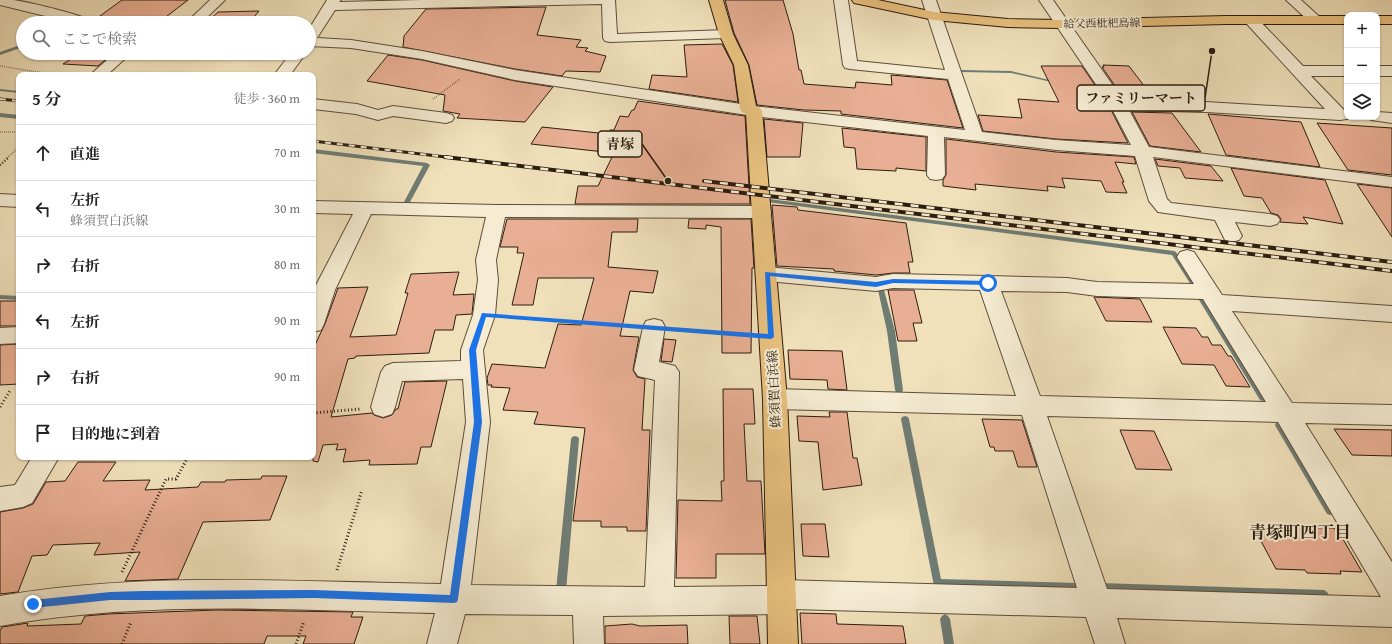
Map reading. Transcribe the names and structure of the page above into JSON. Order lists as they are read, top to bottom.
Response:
{
  "streets": {
    "main road": ["給父西枇杷島線", "蜂須賀白浜線"]
  },
  "districts": ["青塚町四丁目"],
  "places": ["ファミリーマート", "青塚"],
  "page": {
    "map_buttons": ["+", "−"],
    "search": "ここで検索",
    "heading": ["5 分", "徒歩 · 360 m"],
    "list": [
      ["直進", "70 m"],
      ["左折", "蜂須賀白浜線", "30 m"],
      ["右折", "80 m"],
      ["左折", "90 m"],
      ["右折", "90 m"],
      "目的地に到着"
    ]
  }
}
